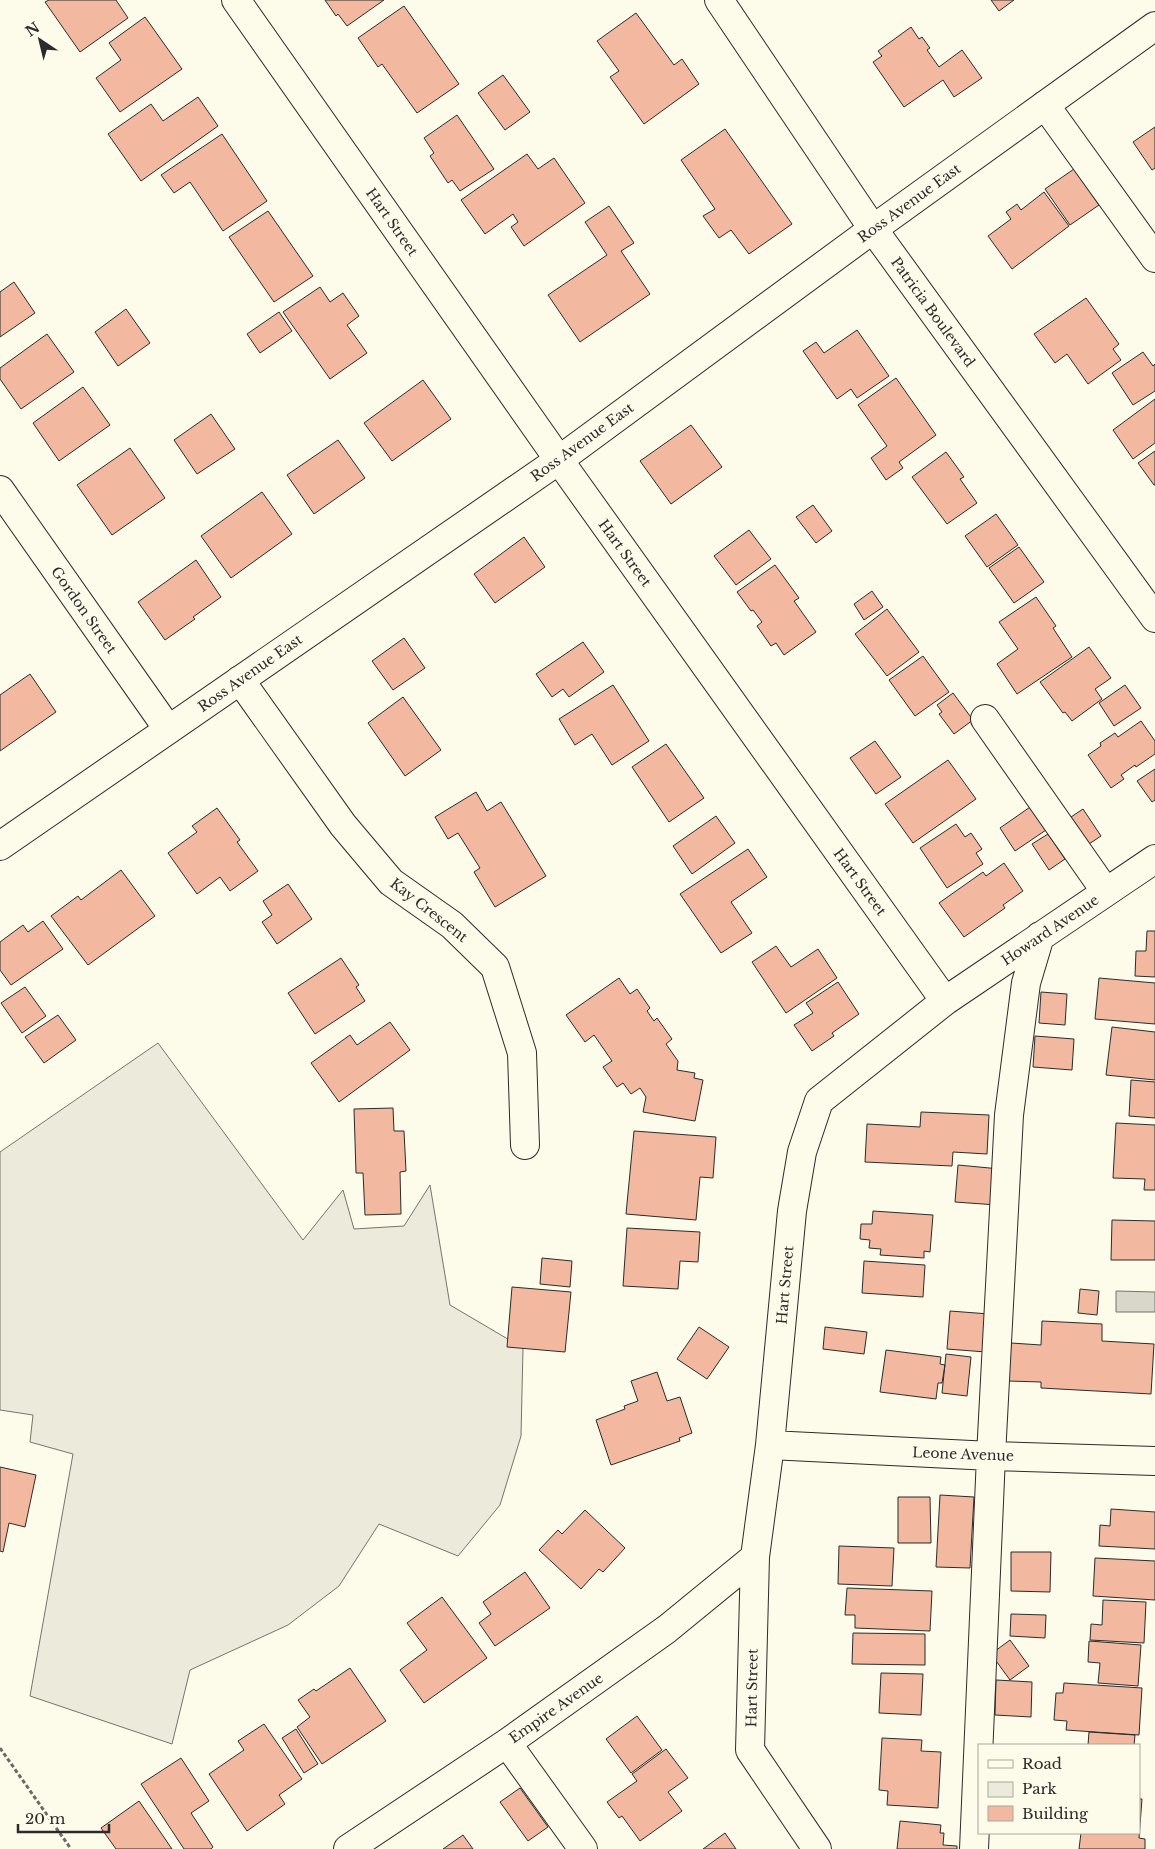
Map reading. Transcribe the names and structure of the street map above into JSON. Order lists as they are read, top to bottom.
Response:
{
  "streets": {
    "street": [
      "Ross Avenue East",
      "Hart Street",
      "Patricia Boulevard",
      "Gordon Street",
      "Kay Crescent",
      "Howard Avenue",
      "Leone Avenue",
      "Empire Avenue"
    ]
  },
  "crossings": [
    ["Ross Avenue East", "Hart Street"],
    ["Ross Avenue East", "Patricia Boulevard"],
    ["Ross Avenue East", "Gordon Street"],
    ["Ross Avenue East", "Kay Crescent"],
    ["Hart Street", "Howard Avenue"],
    ["Hart Street", "Leone Avenue"],
    ["Hart Street", "Empire Avenue"]
  ],
  "legend": ["Road", "Park", "Building"],
  "scale_bar": "20 m",
  "north": "top left"
}
